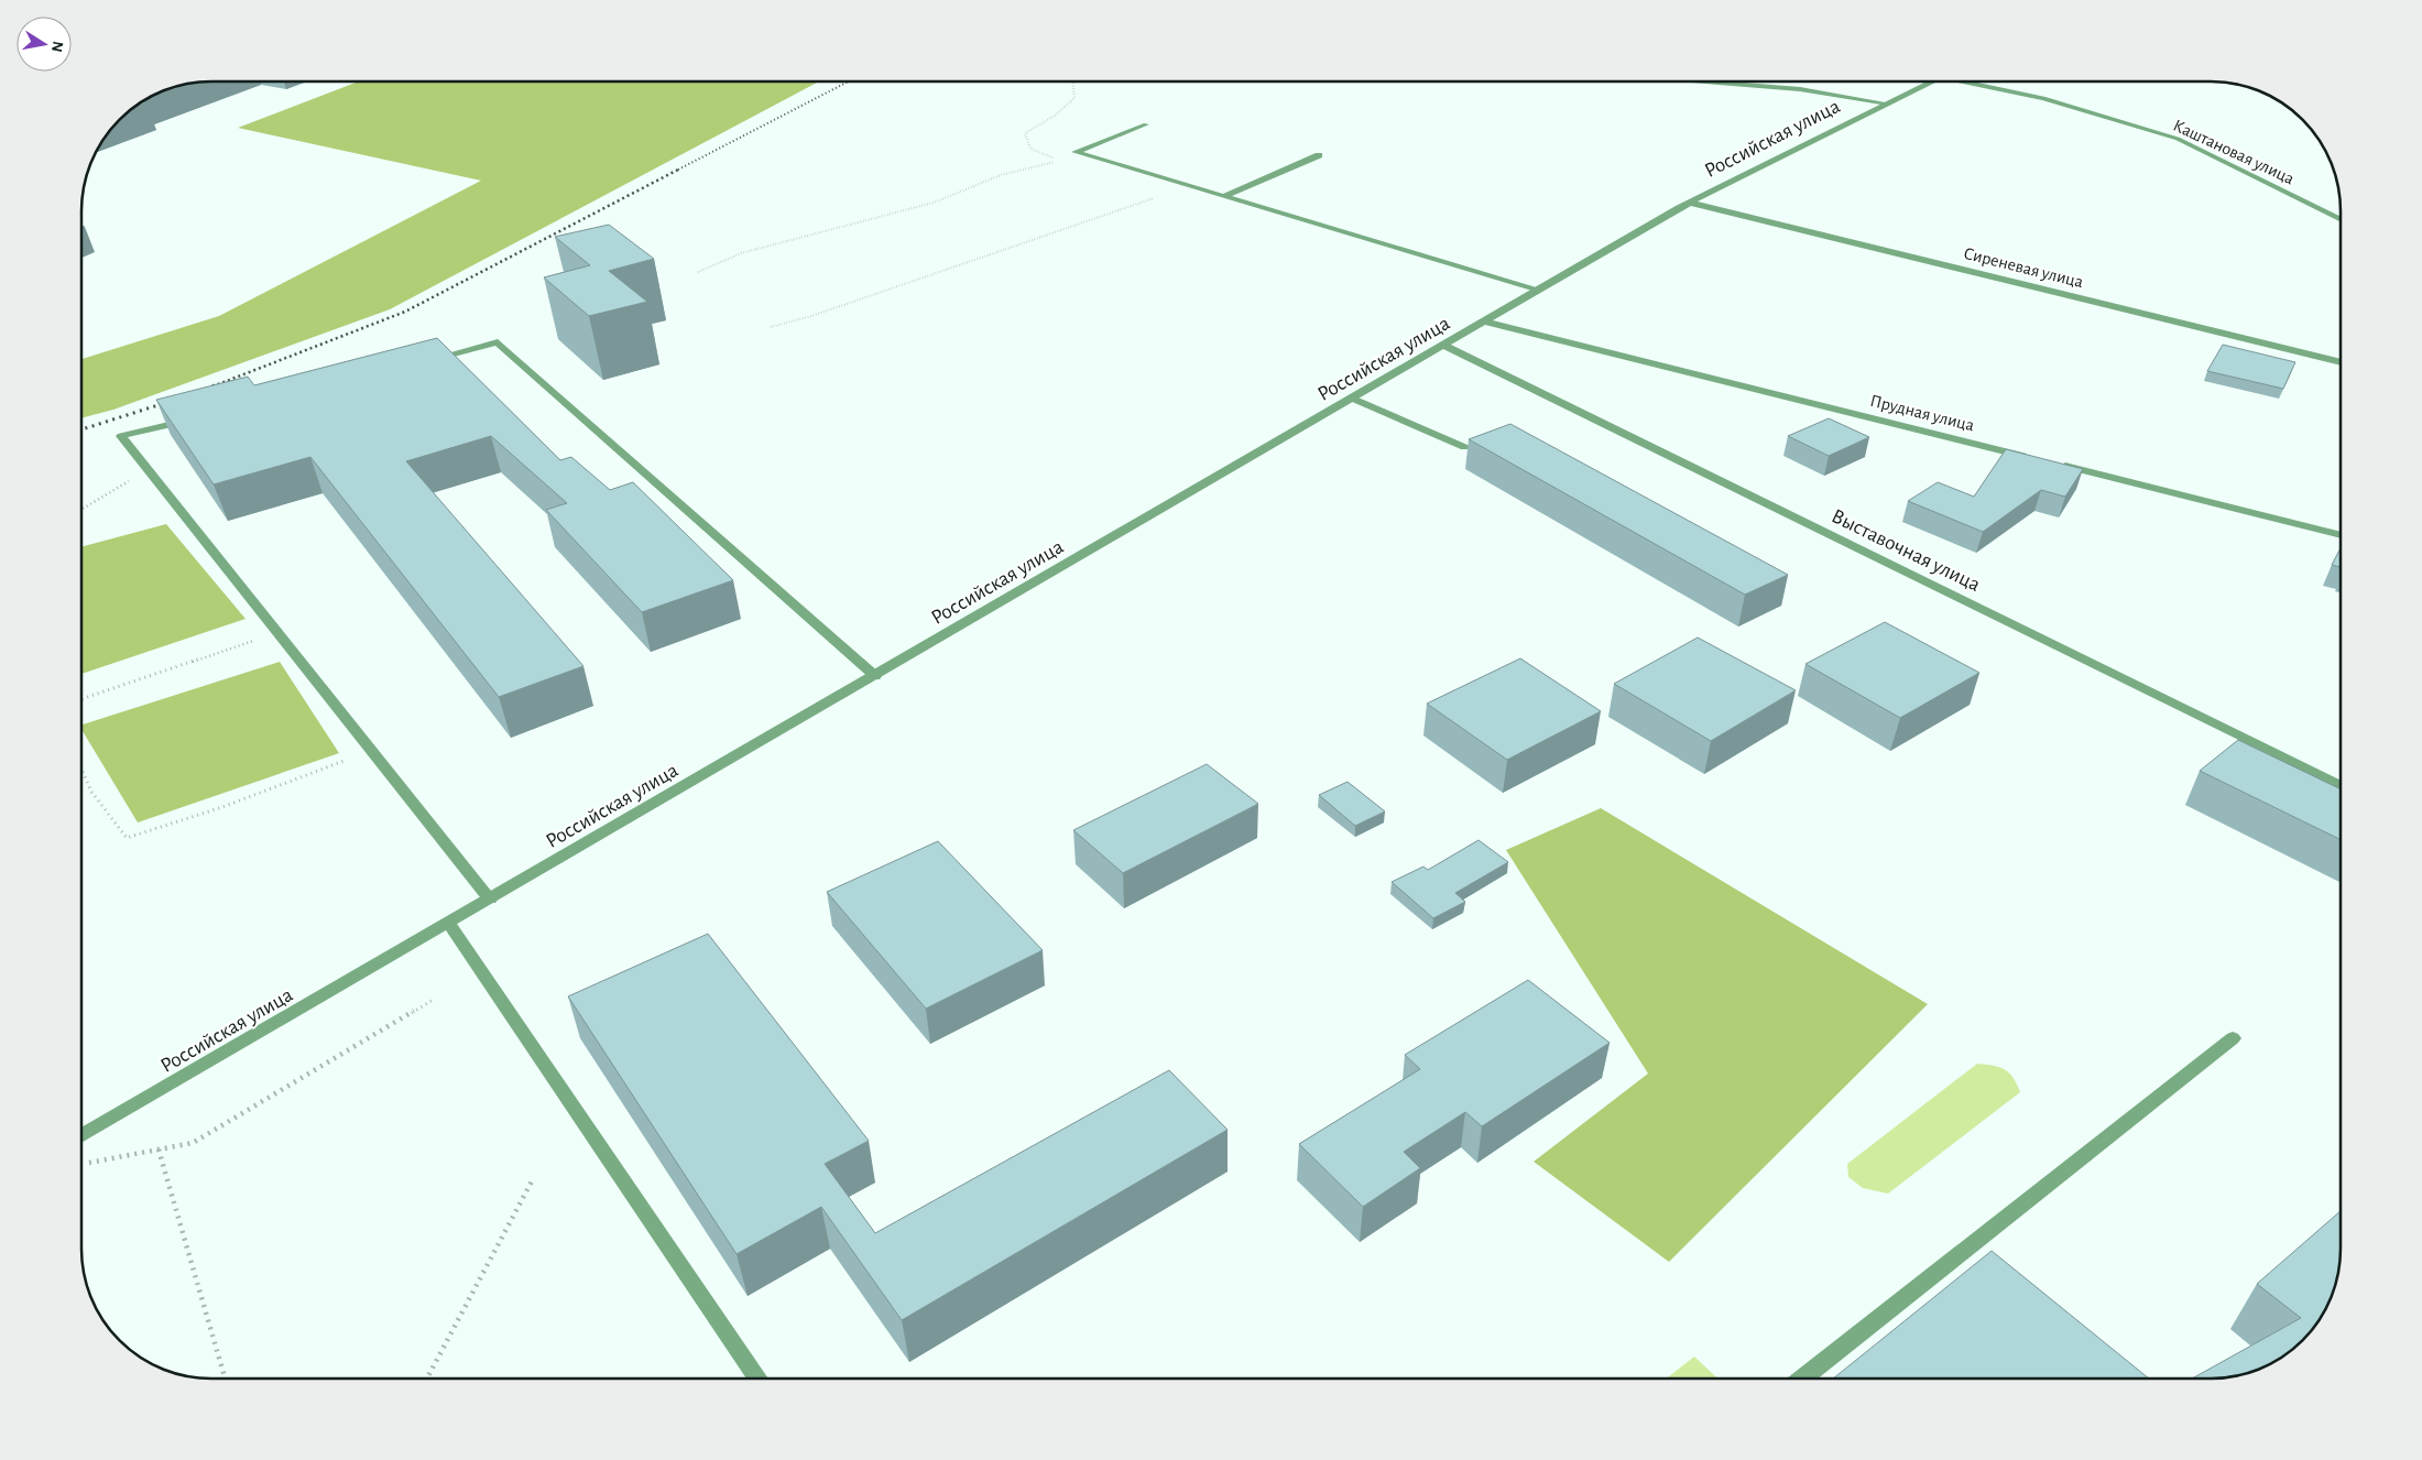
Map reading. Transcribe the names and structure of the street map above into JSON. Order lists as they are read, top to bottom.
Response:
{
  "streets": {
    "street": [
      "Российская улица",
      "Каштановая улица",
      "Сиреневая улица",
      "Прудная улица",
      "Выставочная улица"
    ]
  },
  "crossings": [
    ["Российская улица", "Сиреневая улица"],
    ["Российская улица", "Прудная улица"],
    ["Российская улица", "Выставочная улица"]
  ],
  "north": "right"
}
